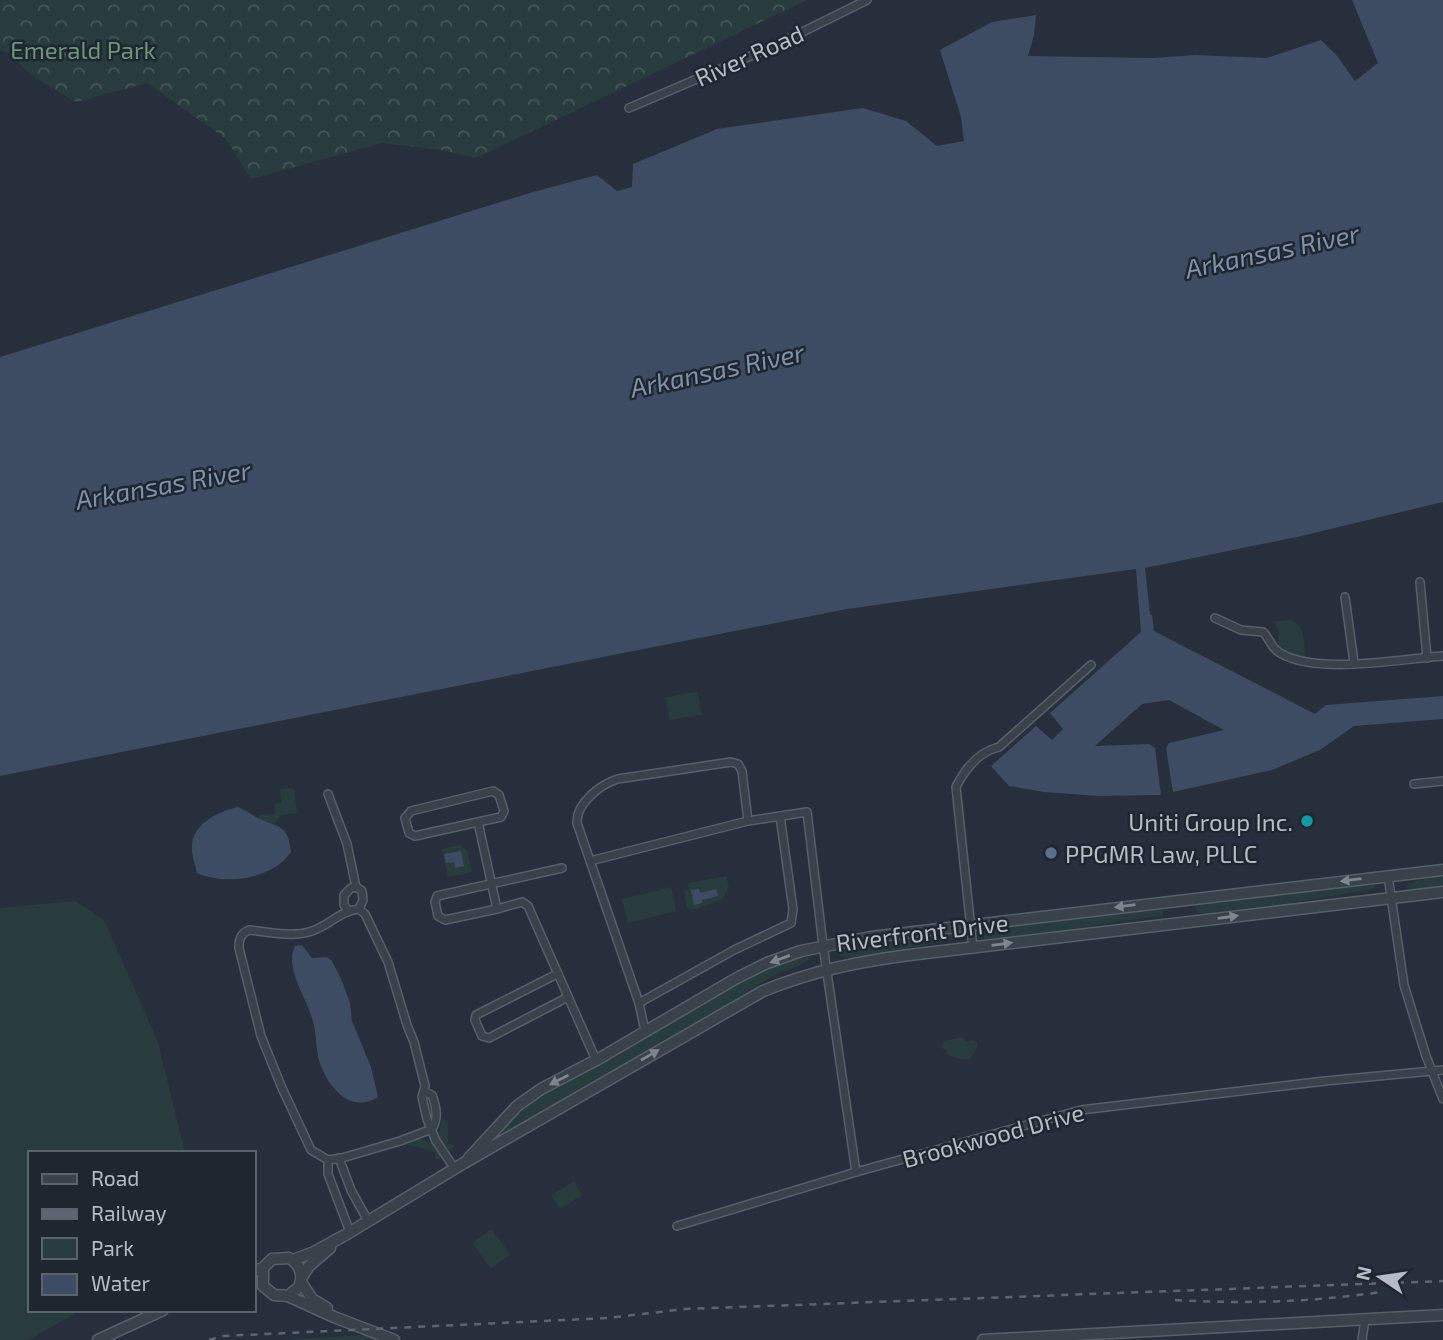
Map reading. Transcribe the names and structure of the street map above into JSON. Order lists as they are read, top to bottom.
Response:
{
  "streets": {
    "street": ["River Road", "Riverfront Drive", "Brookwood Drive"]
  },
  "water": ["Arkansas River"],
  "parks": ["Emerald Park"],
  "places": ["Uniti Group Inc.", "PPGMR Law, PLLC"],
  "legend": [
    "Road",
    "Railway",
    "Park",
    "Water"
  ],
  "north": "left"
}
